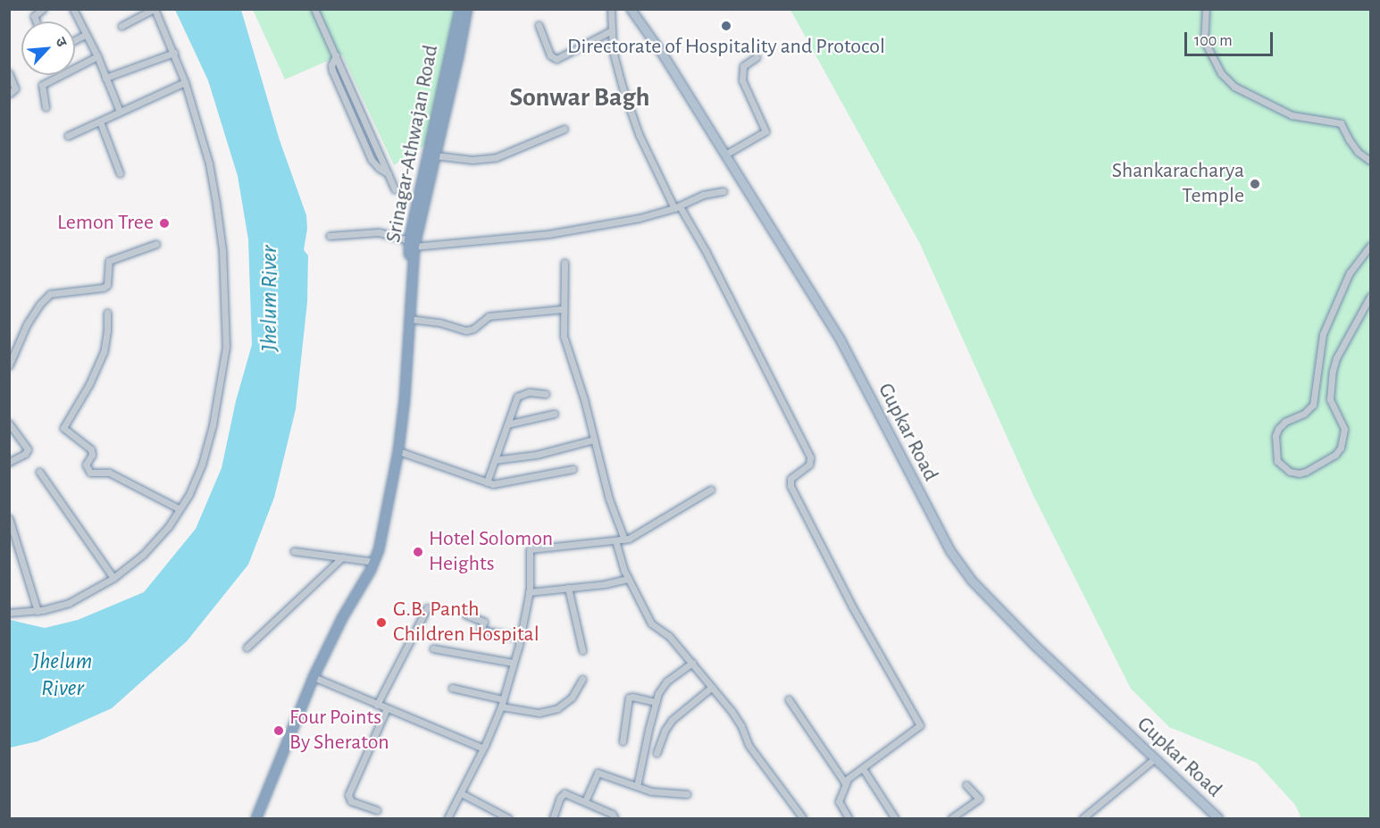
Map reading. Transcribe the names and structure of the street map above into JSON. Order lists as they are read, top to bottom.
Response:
{
  "streets": {
    "highway": ["Srinagar-Athwajan Road"],
    "main road": ["Gupkar Road"]
  },
  "districts": ["Sonwar Bagh"],
  "water": ["Jhelum River"],
  "places": [
    "Directorate of Hospitality and Protocol",
    "Shankaracharya Temple",
    "Lemon Tree",
    "Hotel Solomon Heights",
    "G.B. Panth Children Hospital",
    "Four Points By Sheraton"
  ],
  "scale_bar": "100 m",
  "north": "top right"
}
